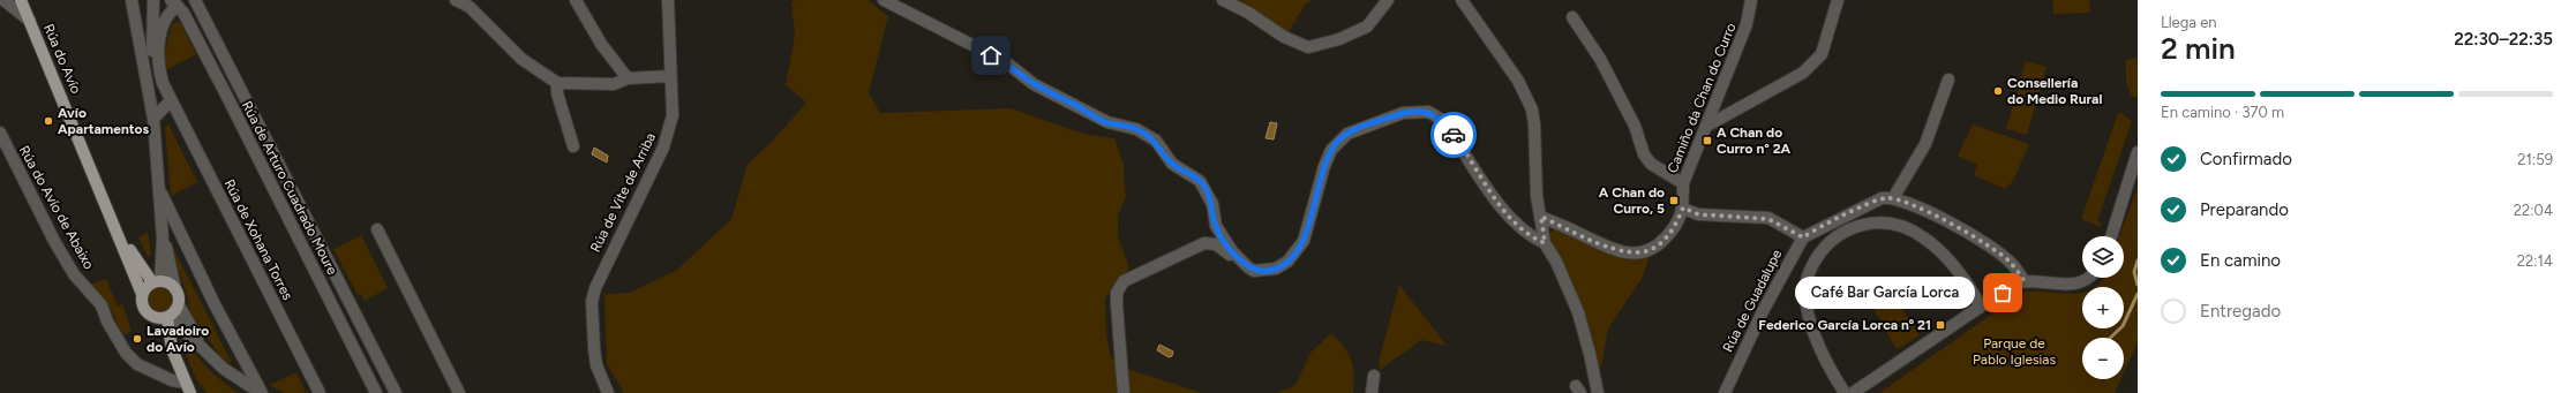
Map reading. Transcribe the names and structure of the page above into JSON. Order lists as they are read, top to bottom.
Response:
{
  "streets": {
    "main road": ["Rúa do Avío"],
    "street": [
      "Camiño da Chan do Curro",
      "Rúa de Arturo Cuadrado Moure",
      "Rúa de Vite de Arriba",
      "Rúa do Avío de Abaixo",
      "Rúa de Xohana Torres",
      "Rúa de Guadalupe"
    ]
  },
  "crossings": [
    ["Rúa de Arturo Cuadrado Moure", "Rúa de Xohana Torres"]
  ],
  "parks": ["Parque de Pablo Iglesias"],
  "places": {
    "other": [
      "Consellería do Medio Rural",
      "Avío Apartamentos",
      "Café Bar García Lorca",
      "Lavadoiro do Avío"
    ],
    "transit": ["A Chan do Curro n° 2A", "A Chan do Curro, 5", "Federico García Lorca nº 21"]
  },
  "page": {
    "heading": ["2 min", "Llega en", "22:30–22:35"],
    "bar": "En camino · 370 m",
    "list": [
      ["Confirmado", "21:59"],
      ["Preparando", "22:04"],
      ["En camino", "22:14"],
      "Entregado"
    ],
    "map_buttons": ["+", "−"],
    "bubble": "Café Bar García Lorca"
  }
}
